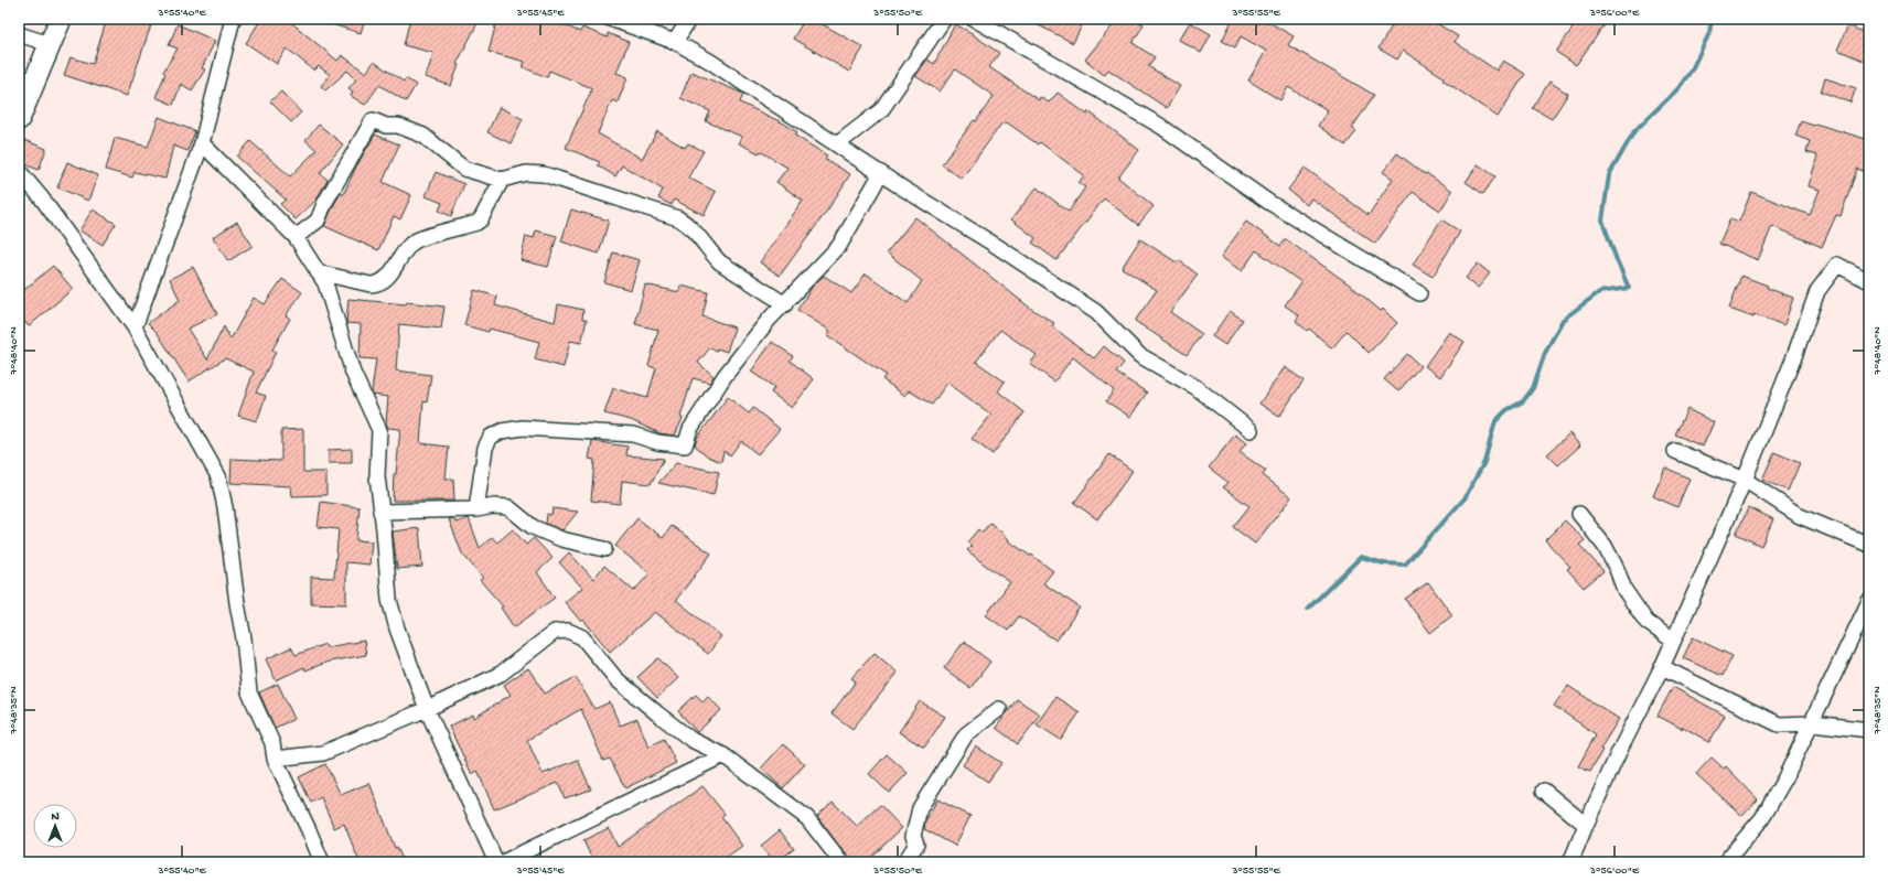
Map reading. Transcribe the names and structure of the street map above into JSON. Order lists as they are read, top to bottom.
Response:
{
  "north": "top",
  "coordinates": [
    "3°55'40\"E",
    "3°55'45\"E",
    "3°55'50\"E",
    "3°55'55\"E",
    "3°56'00\"E",
    "7°48'40\"N",
    "7°48'35\"N"
  ]
}
